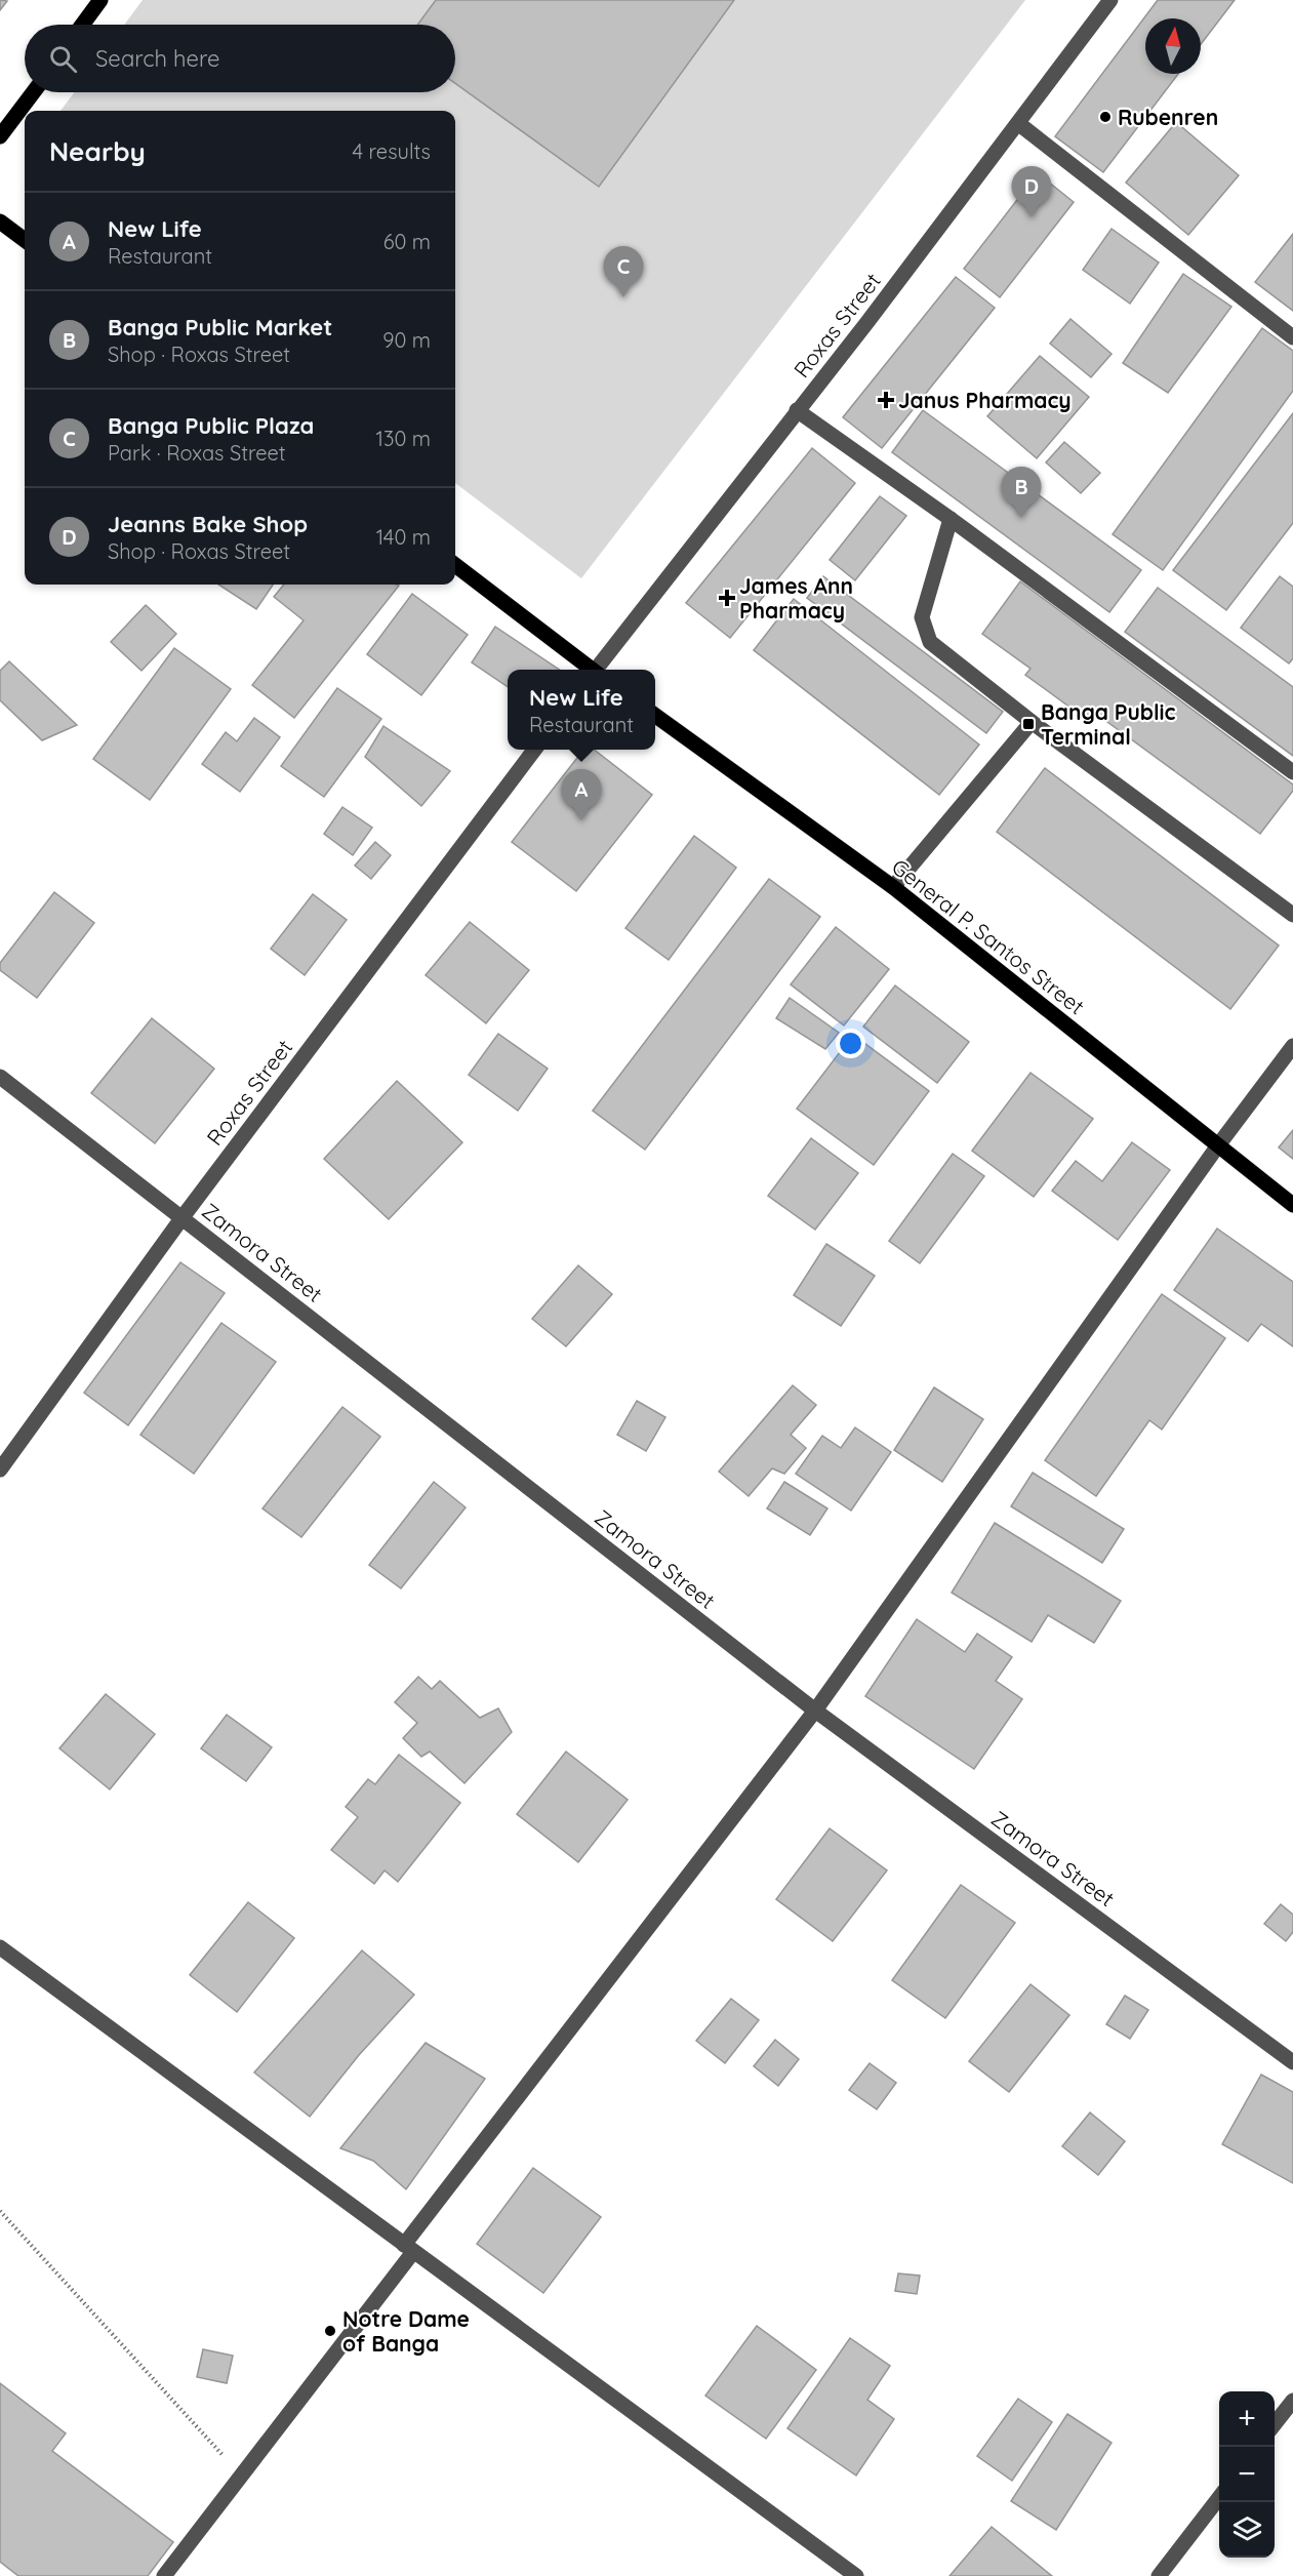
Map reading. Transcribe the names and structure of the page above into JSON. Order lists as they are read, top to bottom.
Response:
{
  "streets": {
    "main road": ["General P. Santos Street"],
    "street": ["Roxas Street", "Zamora Street"]
  },
  "crossings": [
    ["Roxas Street", "Zamora Street"]
  ],
  "places": {
    "other": ["Rubenren", "Notre Dame of Banga"],
    "health": ["Janus Pharmacy", "James Ann Pharmacy"],
    "transit": ["Banga Public Terminal"]
  },
  "north": "top",
  "page": {
    "search": "Search here",
    "heading": ["Nearby", "4 results"],
    "pins": [
      "D",
      "C",
      "B",
      "A"
    ],
    "list": [
      {
        "mark": "A",
        "name": "New Life",
        "note": "Restaurant",
        "value": "60 m"
      },
      {
        "mark": "B",
        "name": "Banga Public Market",
        "note": "Shop · Roxas Street",
        "value": "90 m"
      },
      {
        "mark": "C",
        "name": "Banga Public Plaza",
        "note": "Park · Roxas Street",
        "value": "130 m"
      },
      {
        "mark": "D",
        "name": "Jeanns Bake Shop",
        "note": "Shop · Roxas Street",
        "value": "140 m"
      }
    ],
    "popup": ["New Life", "Restaurant"],
    "map_buttons": ["+", "−"]
  }
}
